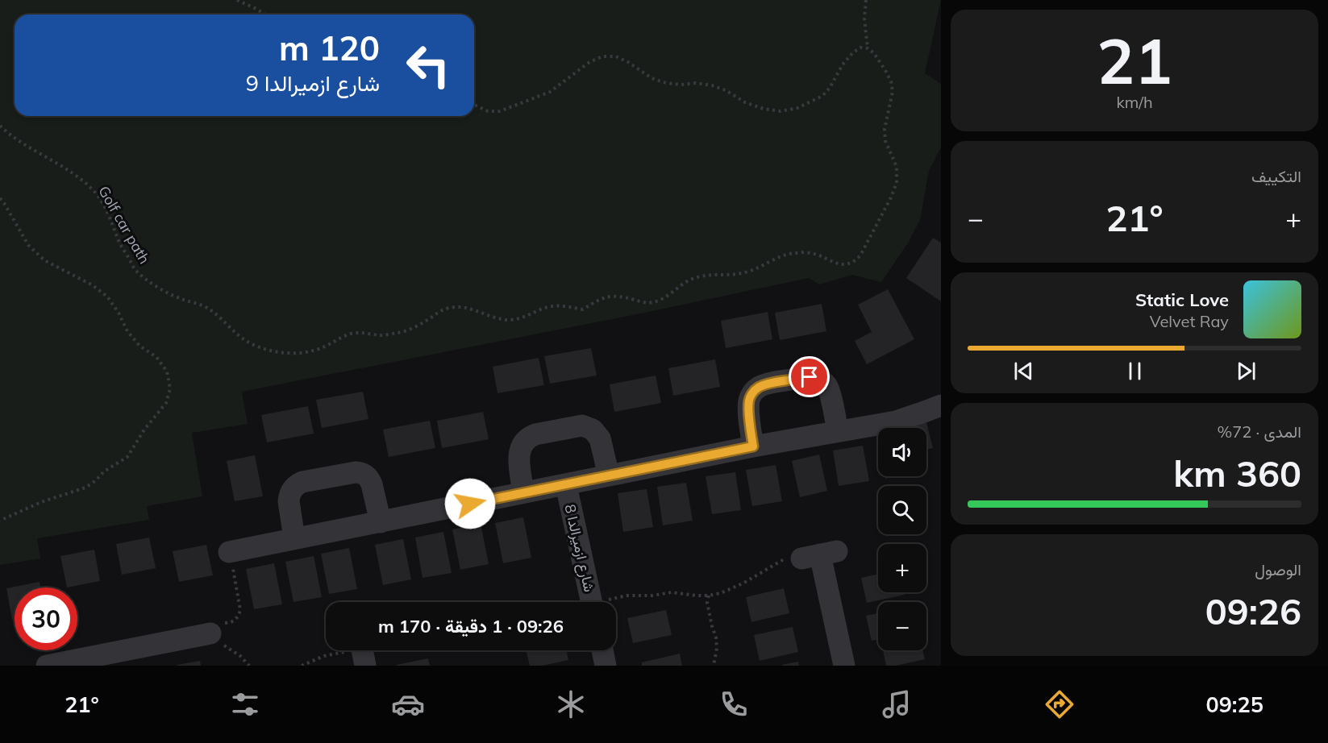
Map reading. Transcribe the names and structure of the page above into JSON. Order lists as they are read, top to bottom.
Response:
{
  "streets": {
    "street": ["شارع ازميرالدا 8"],
    "path": ["Golf car path"]
  },
  "page": {
    "tile": [
      ["21", "km/h"],
      "التكييف",
      ["المدى · 72%", "360 km"],
      ["الوصول", "09:26"]
    ],
    "turn": ["120 m", "شارع ازميرالدا 9"],
    "heat": ["−", "21°", "+"],
    "song": ["Static Love", "Velvet Ray"],
    "map_buttons": ["+", "−"],
    "limit": "30",
    "trip": "09:26 · 1 دقيقة · 170 m",
    "tabs": ["09:25", "21°"]
  }
}
